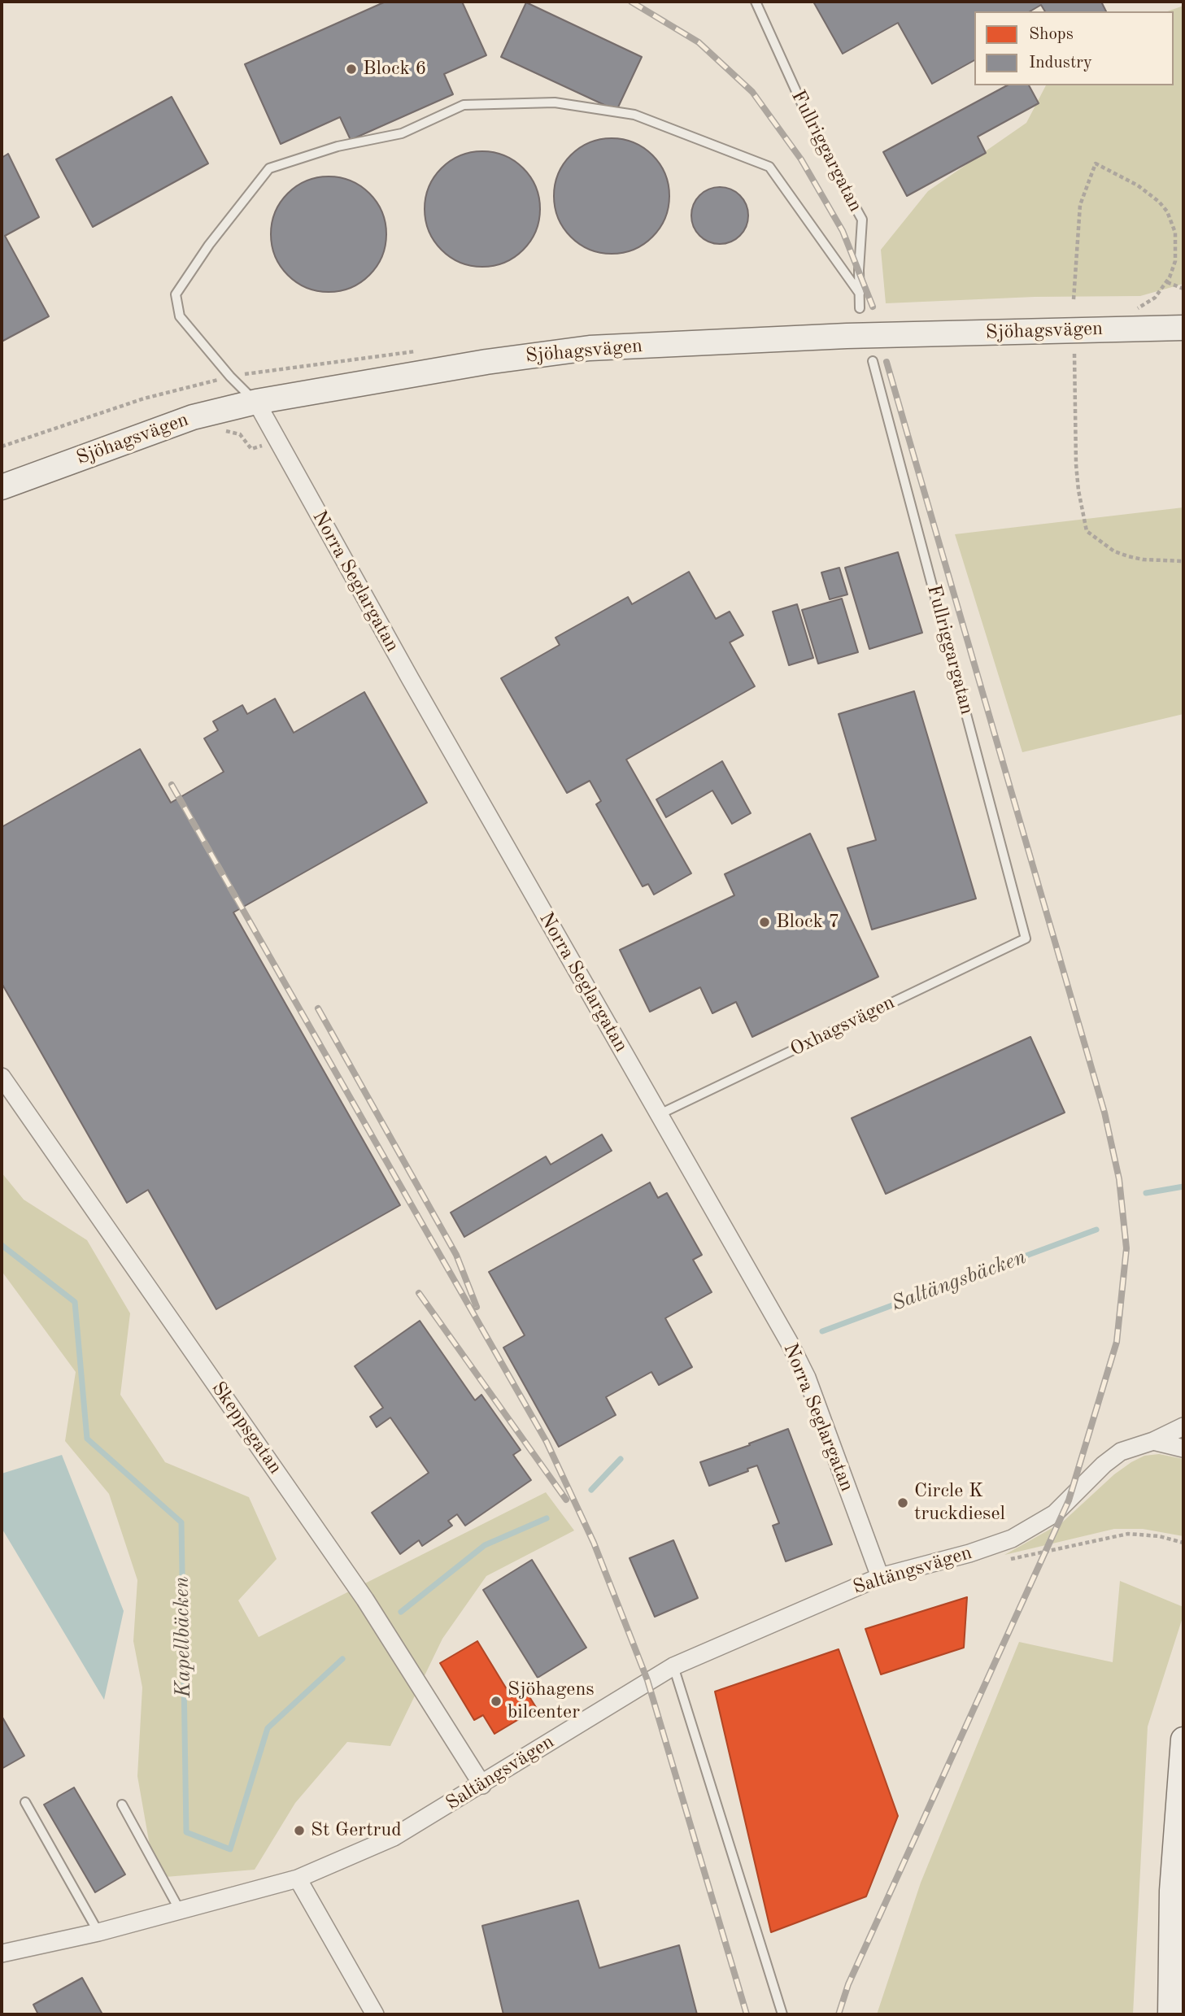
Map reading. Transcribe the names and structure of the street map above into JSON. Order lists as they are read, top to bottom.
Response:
{
  "streets": {
    "main road": ["Sjöhagsvägen"],
    "street": ["Norra Seglargatan", "Skeppsgatan", "Saltängsvägen"],
    "lane": ["Fullriggargatan", "Oxhagsvägen"]
  },
  "crossings": [
    ["Fullriggargatan", "Oxhagsvägen"],
    ["Sjöhagsvägen", "Norra Seglargatan"],
    ["Norra Seglargatan", "Oxhagsvägen"],
    ["Norra Seglargatan", "Saltängsvägen"],
    ["Skeppsgatan", "Saltängsvägen"]
  ],
  "water": ["Saltängsbäcken", "Kapellbäcken"],
  "places": [
    "Block 6",
    "Block 7",
    "Circle K truckdiesel",
    "Sjöhagens bilcenter",
    "St Gertrud"
  ],
  "legend": ["Shops", "Industry"]
}
